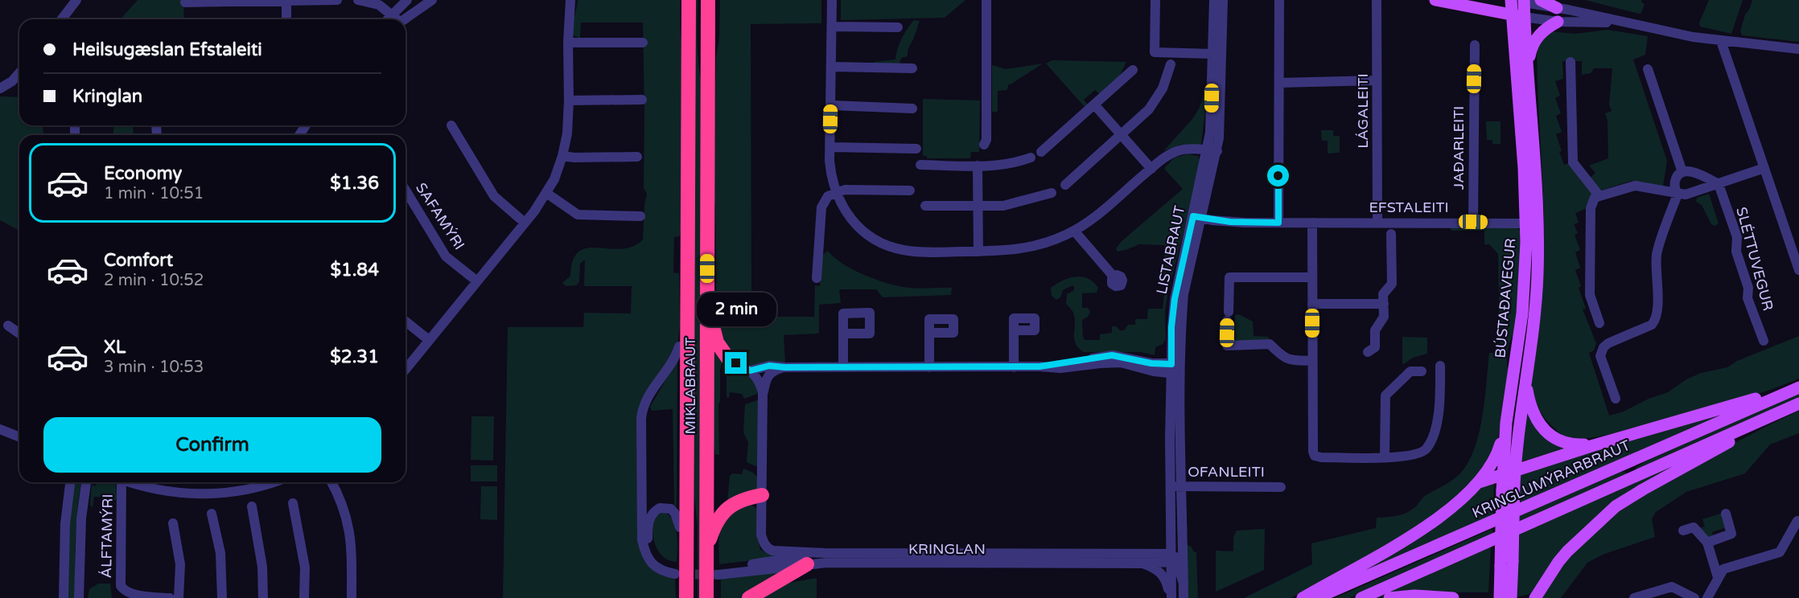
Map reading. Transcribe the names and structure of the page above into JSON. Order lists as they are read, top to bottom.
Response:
{
  "streets": {
    "highway": ["MIKLABRAUT"],
    "main road": ["BÚSTAÐAVEGUR", "KRINGLUMÝRARBRAUT"],
    "street": [
      "LÁGALEITI",
      "JAÐARLEITI",
      "EFSTALEITI",
      "SAFAMÝRI",
      "LISTABRAUT",
      "SLÉTTUVEGUR",
      "OFANLEITI",
      "ÁLFTAMÝRI",
      "KRINGLAN"
    ]
  },
  "crossings": [
    ["LÁGALEITI", "EFSTALEITI"],
    ["JAÐARLEITI", "EFSTALEITI"],
    ["EFSTALEITI", "LISTABRAUT"],
    ["EFSTALEITI", "BÚSTAÐAVEGUR"],
    ["LISTABRAUT", "OFANLEITI"],
    ["LISTABRAUT", "KRINGLAN"]
  ],
  "page": {
    "banner": ["Heilsugæslan Efstaleiti", "Kringlan"],
    "list": [
      {
        "name": "Economy",
        "note": "1 min · 10:51",
        "value": "$1.36"
      },
      {
        "name": "Comfort",
        "note": "2 min · 10:52",
        "value": "$1.84"
      },
      {
        "name": "XL",
        "note": "3 min · 10:53",
        "value": "$2.31"
      }
    ],
    "bubble": "2 min",
    "buttons": "Confirm"
  }
}
